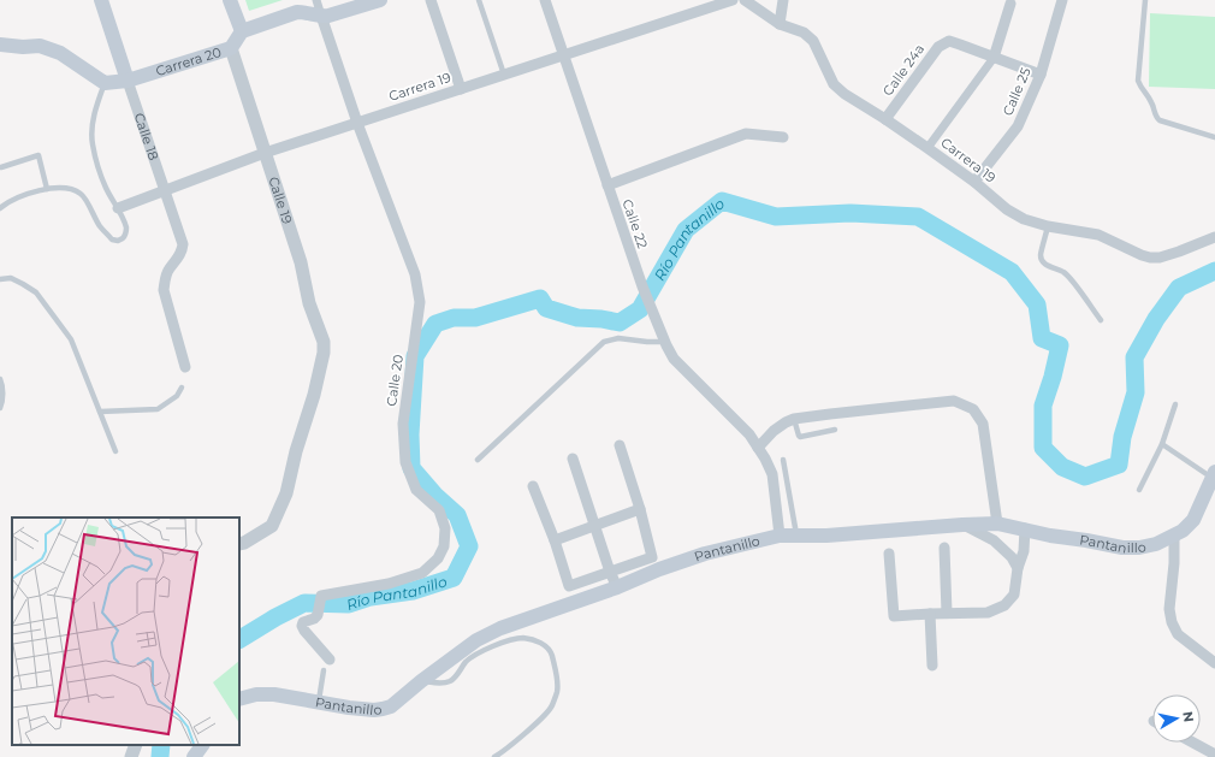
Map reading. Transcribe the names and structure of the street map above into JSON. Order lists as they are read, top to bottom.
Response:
{
  "streets": {
    "main road": ["Carrera 20", "Calle 18", "Pantanillo"],
    "street": [
      "Calle 24a",
      "Carrera 19",
      "Calle 25",
      "Calle 19",
      "Calle 22",
      "Calle 20"
    ]
  },
  "crossings": [
    ["Carrera 20", "Calle 18"],
    ["Carrera 20", "Calle 19"],
    ["Calle 24a", "Carrera 19"],
    ["Carrera 19", "Calle 25"],
    ["Carrera 19", "Calle 18"],
    ["Carrera 19", "Calle 19"],
    ["Carrera 19", "Calle 22"],
    ["Carrera 19", "Calle 20"],
    ["Calle 22", "Pantanillo"]
  ],
  "water": ["Río Pantanillo"],
  "north": "right"
}
